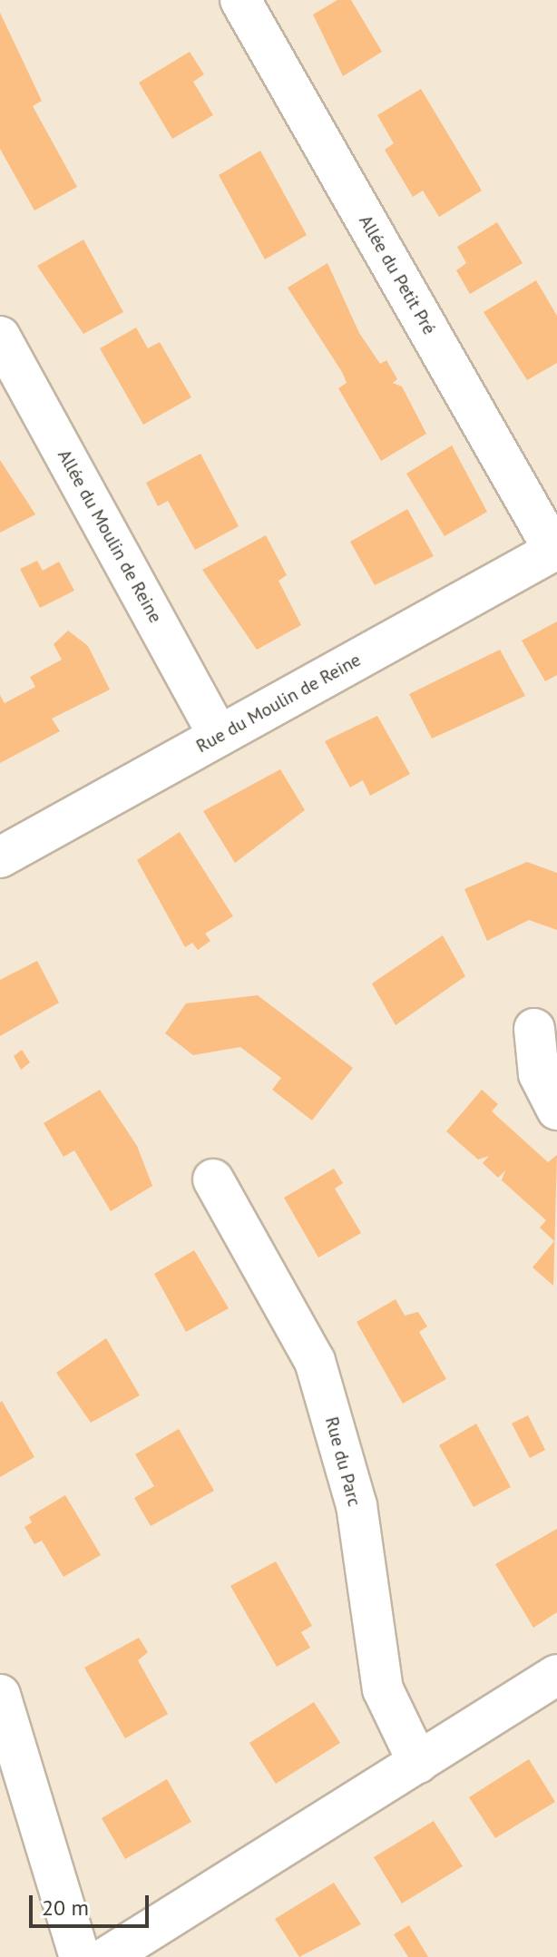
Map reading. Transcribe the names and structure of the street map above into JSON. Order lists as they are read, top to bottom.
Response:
{
  "streets": {
    "street": [
      "Allée du Petit Pré",
      "Allée du Moulin de Reine",
      "Rue du Moulin de Reine",
      "Rue du Parc"
    ]
  },
  "crossings": [
    ["Allée du Petit Pré", "Rue du Moulin de Reine"],
    ["Allée du Moulin de Reine", "Rue du Moulin de Reine"]
  ],
  "scale_bar": "20 m"
}
